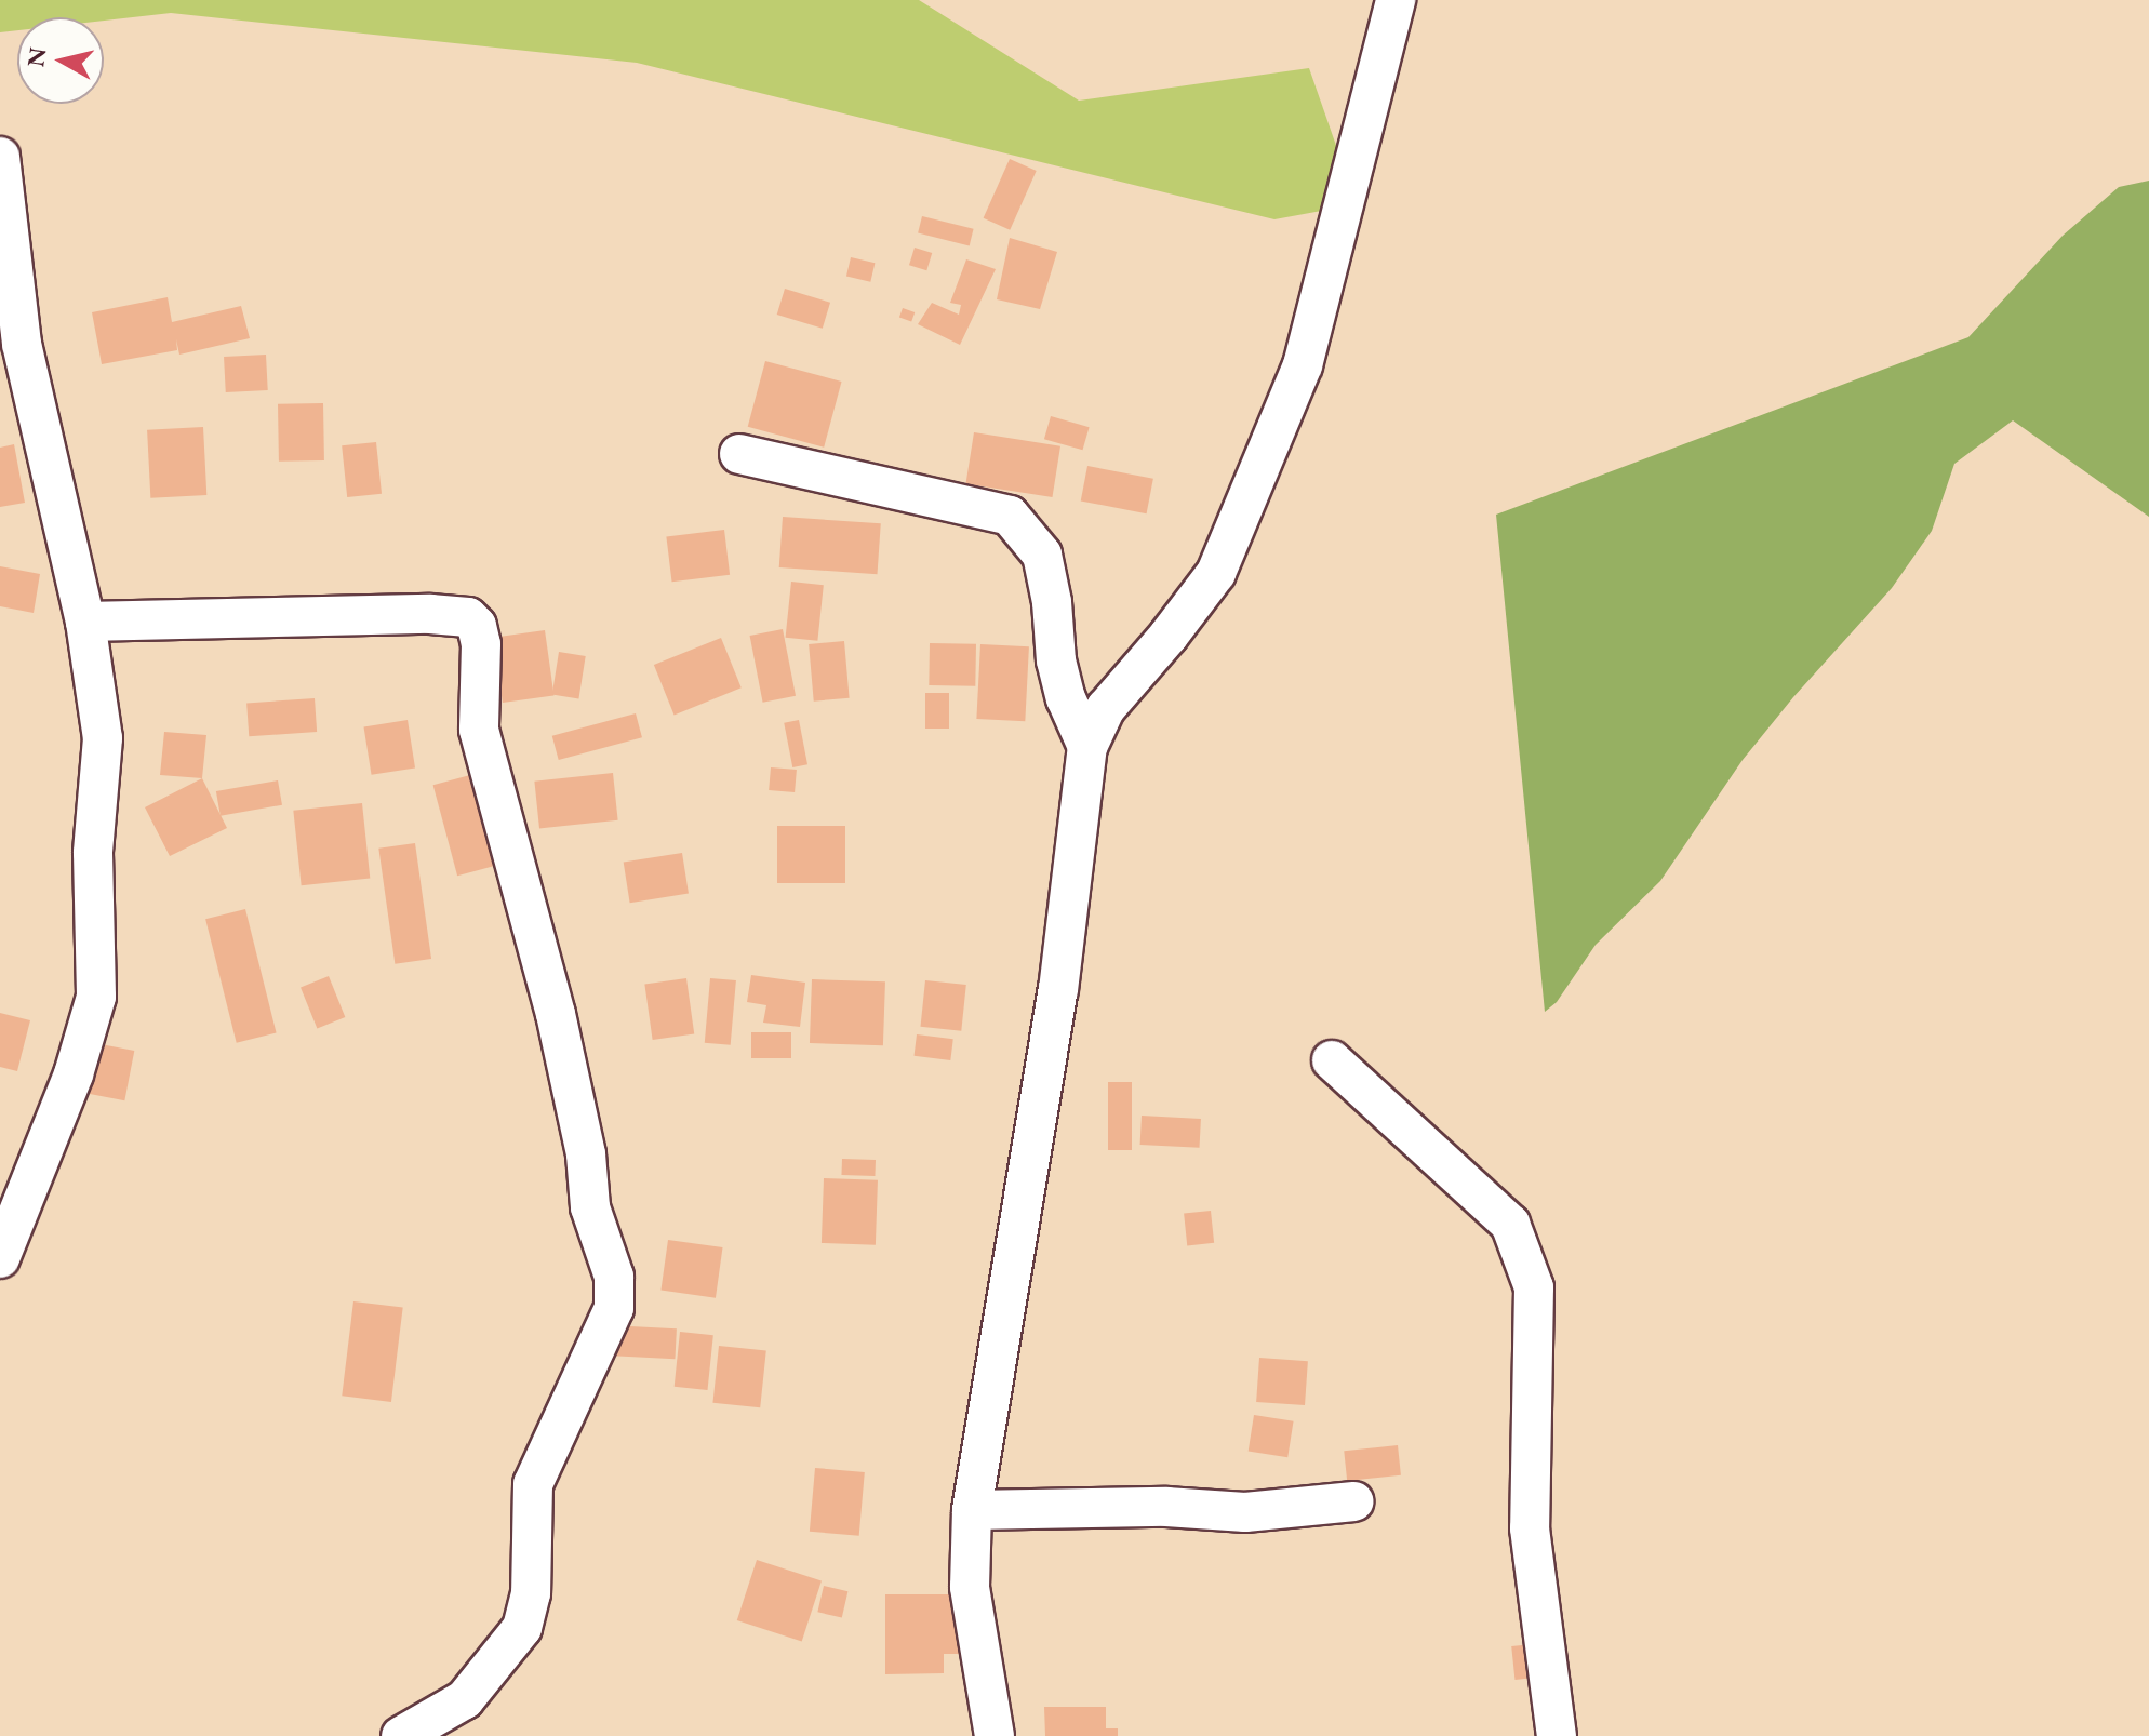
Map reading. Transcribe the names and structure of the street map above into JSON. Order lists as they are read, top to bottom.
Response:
{
  "north": "left"
}
